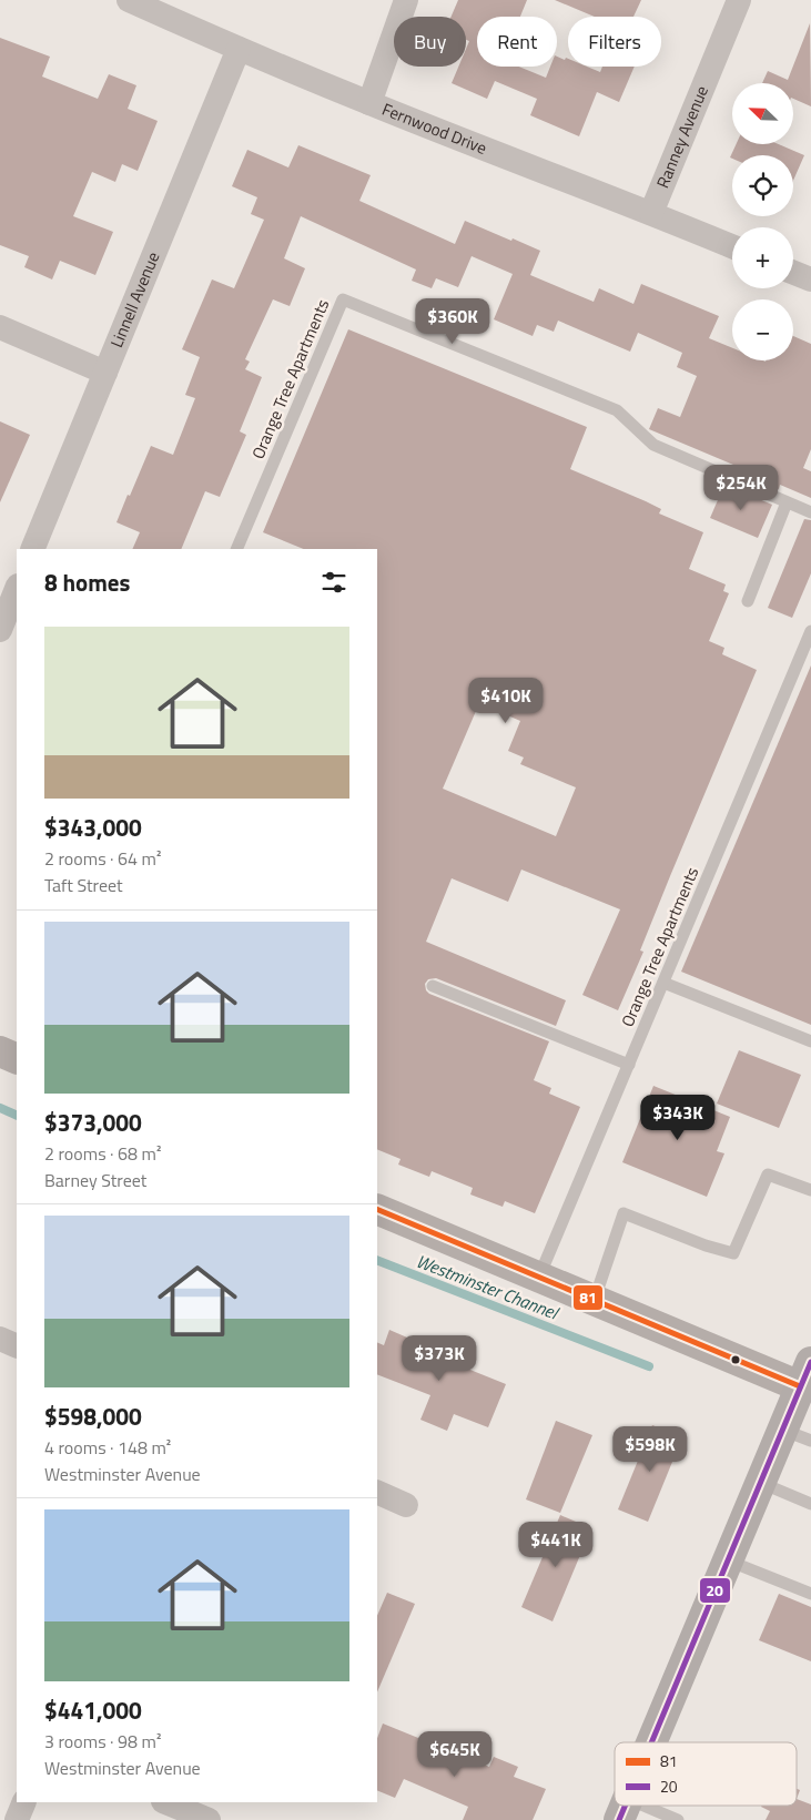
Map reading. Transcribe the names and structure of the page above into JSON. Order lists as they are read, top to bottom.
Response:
{
  "streets": {
    "street": ["Fernwood Drive", "Ranney Avenue", "Linnell Avenue"],
    "lane": ["Orange Tree Apartments"]
  },
  "crossings": [
    ["Fernwood Drive", "Ranney Avenue"],
    ["Fernwood Drive", "Linnell Avenue"]
  ],
  "water": ["Westminster Channel"],
  "lines": ["transit line 81", "transit line 20"],
  "legend": ["81", "20"],
  "north": "top left",
  "page": {
    "chip": ["Buy", "Rent", "Filters"],
    "map_buttons": ["+", "−"],
    "price": [
      "$360K",
      "$254K",
      "$410K",
      "$343K",
      "$373K",
      "$598K",
      "$441K",
      "$645K"
    ],
    "heading": "8 homes",
    "list": [
      {
        "name": "$343,000",
        "note": "2 rooms · 64 m² · Taft Street"
      },
      {
        "name": "$373,000",
        "note": "2 rooms · 68 m² · Barney Street"
      },
      {
        "name": "$598,000",
        "note": "4 rooms · 148 m² · Westminster Avenue"
      },
      {
        "name": "$441,000",
        "note": "3 rooms · 98 m² · Westminster Avenue"
      }
    ]
  }
}
